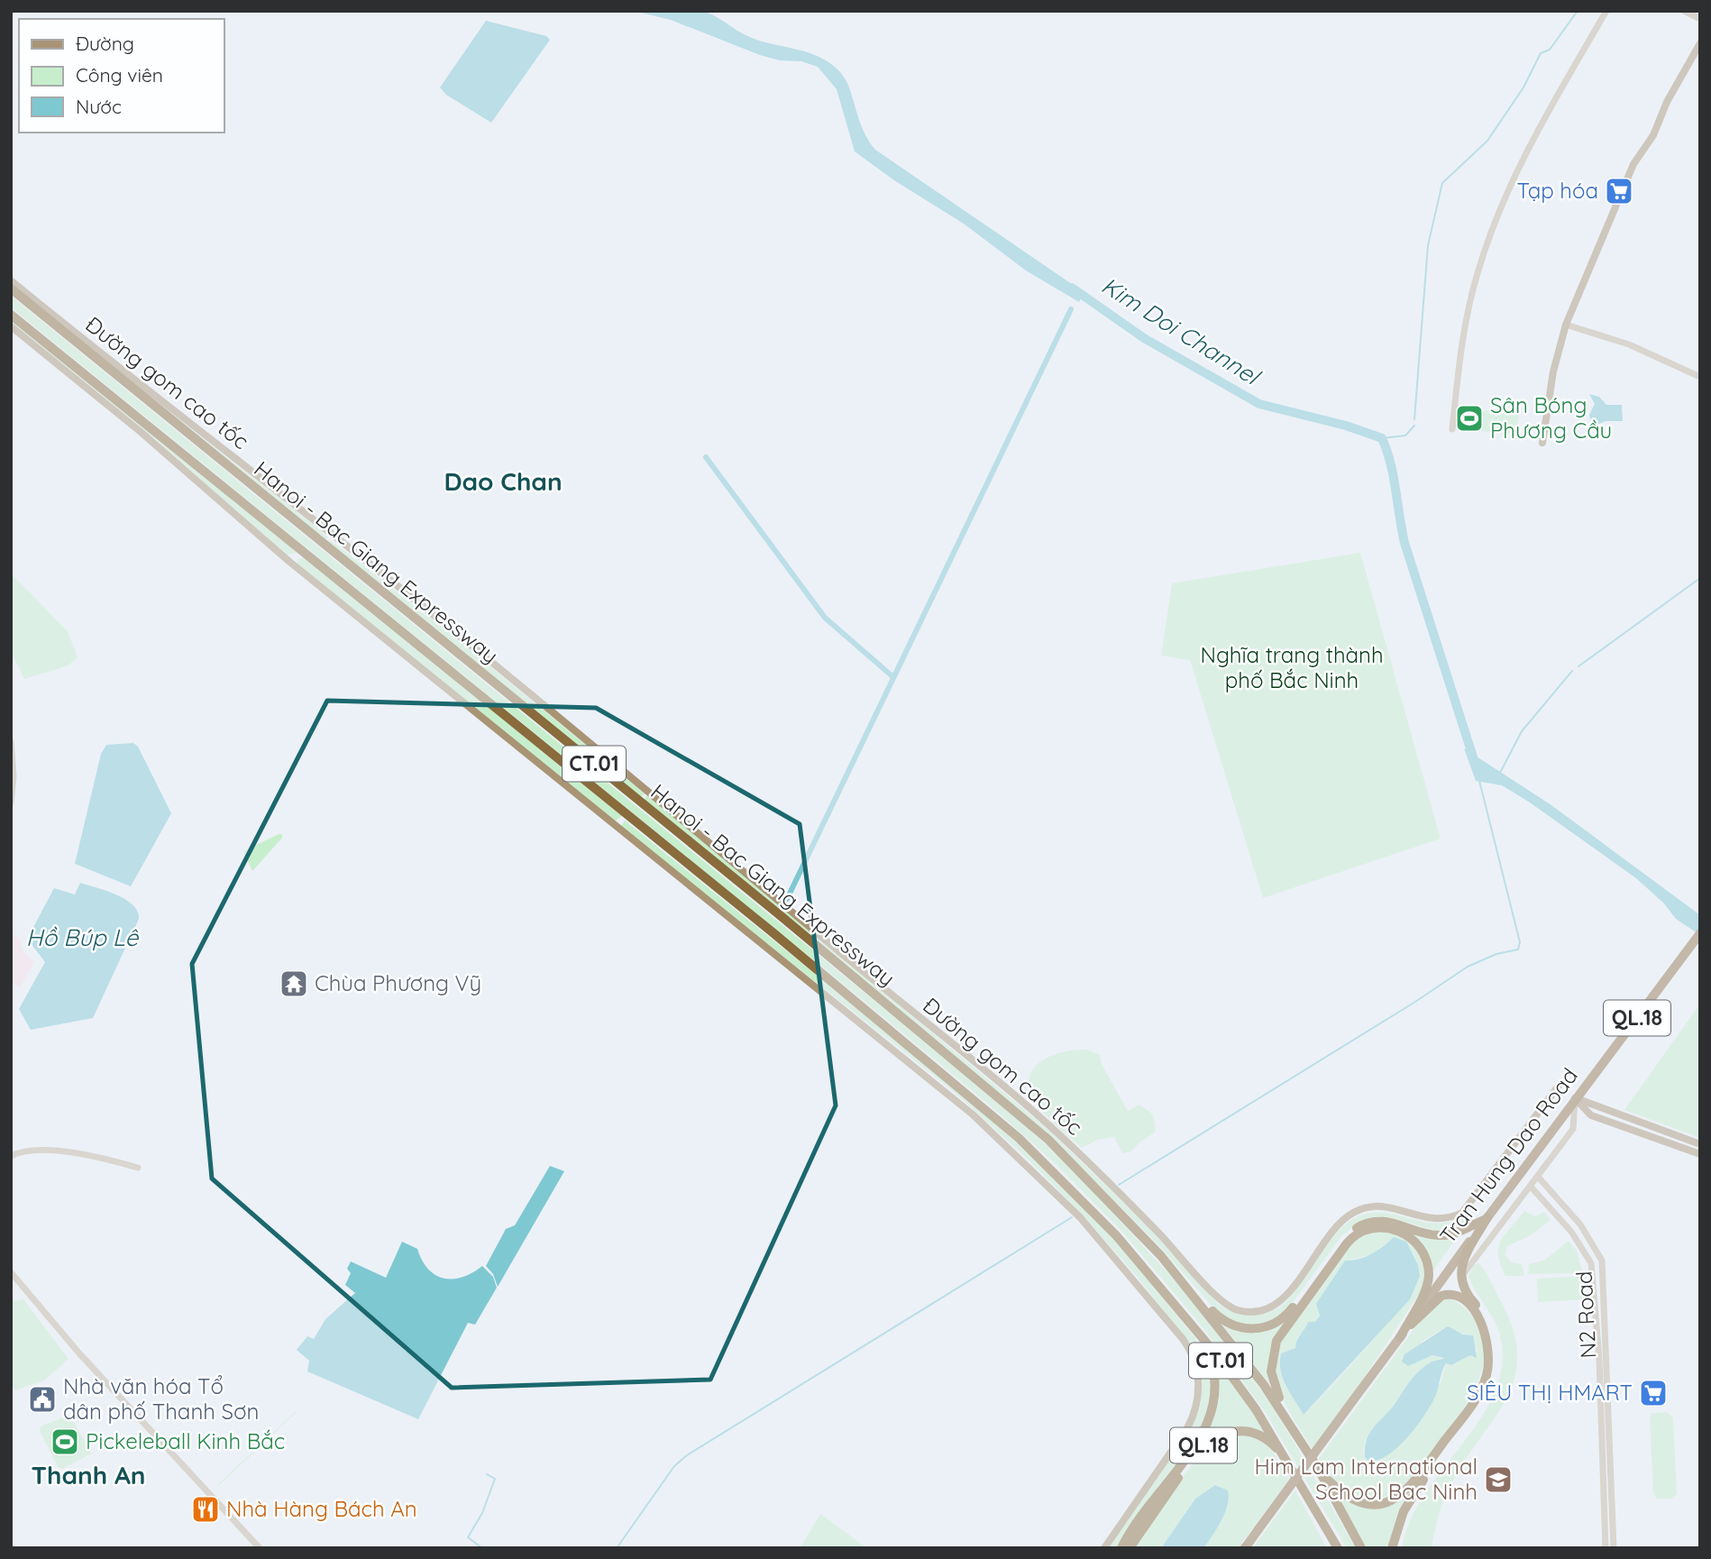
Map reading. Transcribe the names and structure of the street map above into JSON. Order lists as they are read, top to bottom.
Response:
{
  "streets": {
    "highway": [
      "Hanoi - Bac Giang Expressway",
      "CT.01",
      "QL.18",
      "Tran Hung Dao Road"
    ],
    "main road": ["Đường gom cao tốc"],
    "street": ["N2 Road"]
  },
  "crossings": [
    ["Hanoi - Bac Giang Expressway", "QL.18"],
    ["QL.18", "Tran Hung Dao Road"]
  ],
  "districts": ["Dao Chan", "Thanh An"],
  "water": ["Kim Doi Channel", "Hồ Búp Lê"],
  "parks": ["Nghĩa trang thành phố Bắc Ninh"],
  "places": {
    "supermarket": ["Tạp hóa", "SIÊU THỊ HMART"],
    "sports": ["Sân Bóng Phương Cầu", "Pickeleball Kinh Bắc"],
    "temple": ["Chùa Phương Vỹ"],
    "public building": ["Nhà văn hóa Tổ dân phố Thanh Sơn"],
    "school or university": ["Him Lam International School Bac Ninh"],
    "restaurant": ["Nhà Hàng Bách An"]
  },
  "legend": ["Đường", "Công viên", "Nước"]
}
